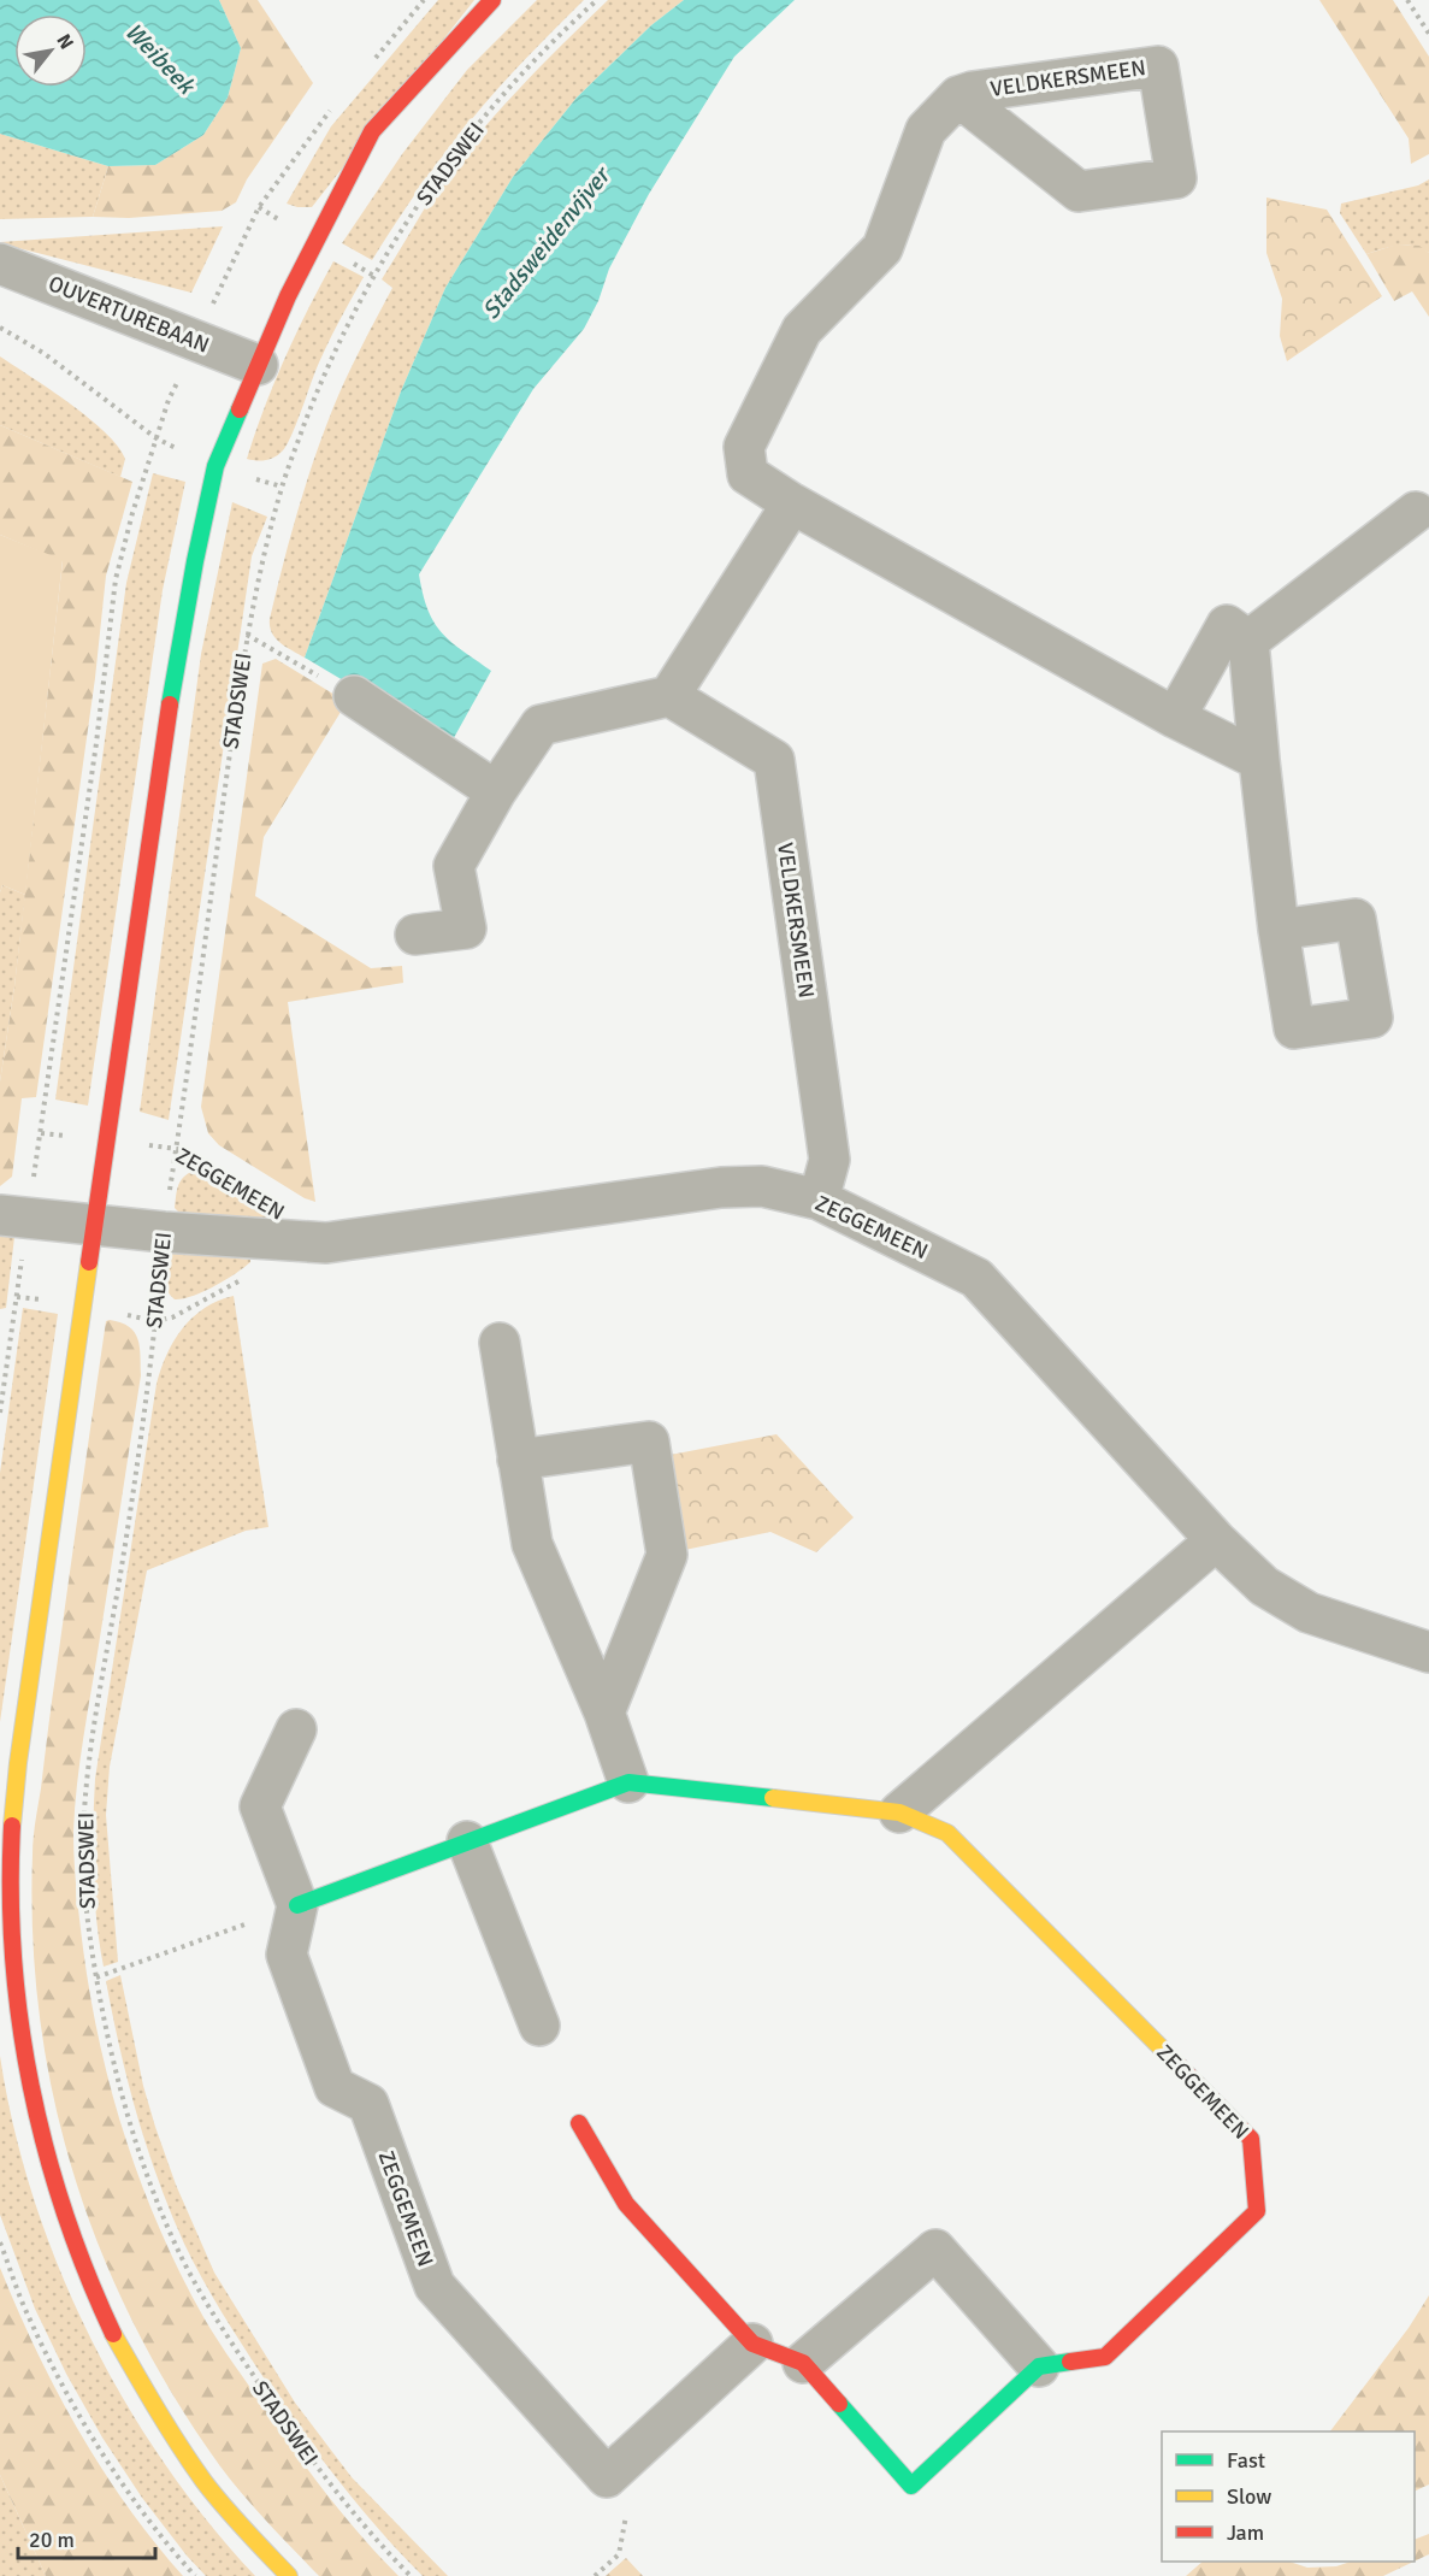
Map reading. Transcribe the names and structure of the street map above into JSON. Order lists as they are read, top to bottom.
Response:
{
  "streets": {
    "street": ["VELDKERSMEEN", "OUVERTUREBAAN", "ZEGGEMEEN"],
    "path": ["STADSWEI"]
  },
  "crossings": [
    ["VELDKERSMEEN", "ZEGGEMEEN"],
    ["STADSWEI", "ZEGGEMEEN"]
  ],
  "water": ["Weibeek", "Stadsweidenvijver"],
  "legend": ["Fast", "Slow", "Jam"],
  "scale_bar": "20 m",
  "north": "top right"
}
